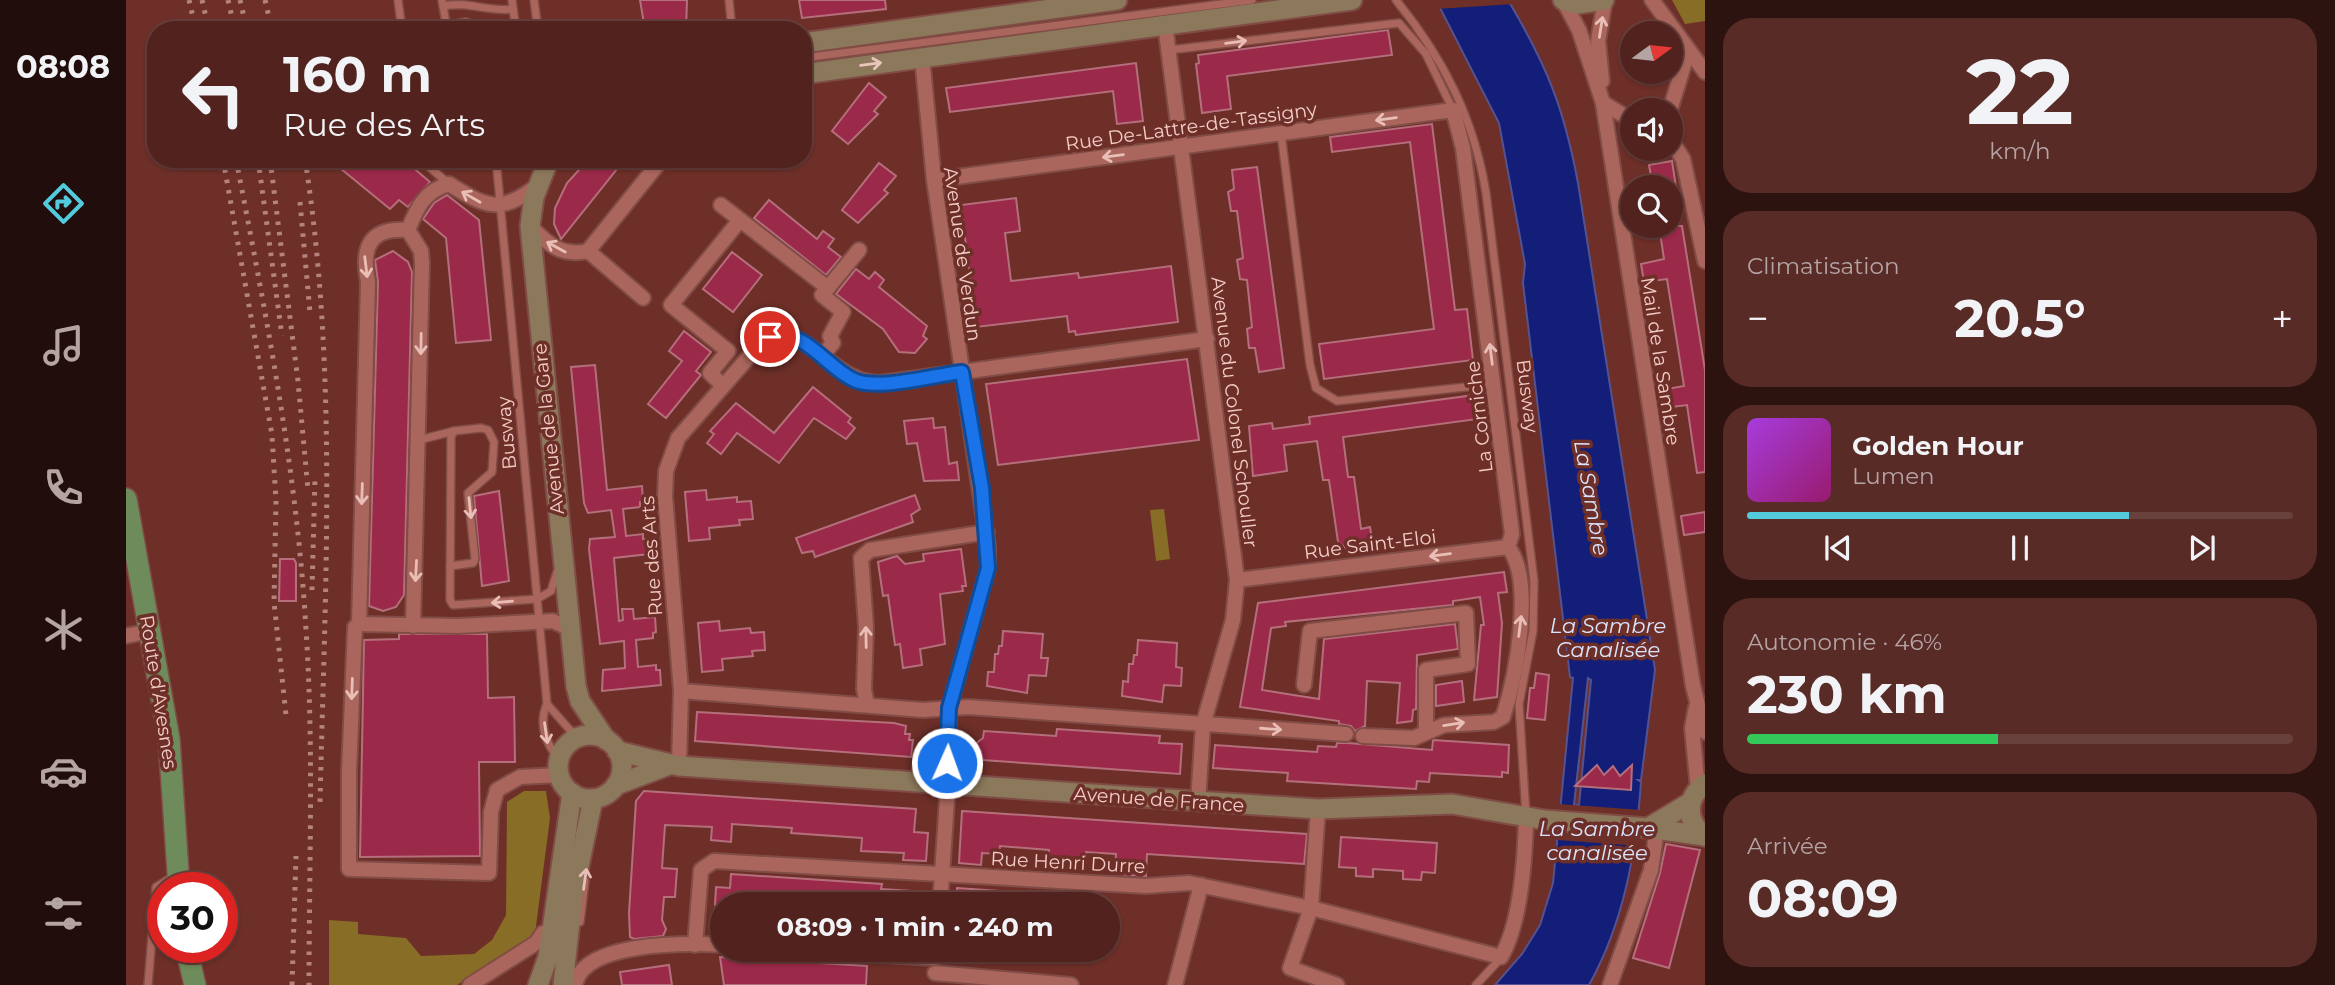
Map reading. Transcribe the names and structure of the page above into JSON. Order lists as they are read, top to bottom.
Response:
{
  "streets": {
    "main road": ["Avenue de la Gare", "Route d'Avesnes", "Avenue de France"],
    "street": [
      "Rue De-Lattre-de-Tassigny",
      "Avenue de Verdun",
      "Mail de la Sambre",
      "Avenue du Colonel Schouller",
      "La Corniche",
      "Rue Saint-Eloi",
      "Rue des Arts",
      "Rue Henri Durre"
    ],
    "lane": ["Busway"]
  },
  "crossings": [
    ["Rue De-Lattre-de-Tassigny", "Avenue de Verdun"],
    ["Rue De-Lattre-de-Tassigny", "Avenue du Colonel Schouller"],
    ["Rue De-Lattre-de-Tassigny", "La Corniche"],
    ["Avenue de Verdun", "Rue des Arts"],
    ["Avenue de Verdun", "Avenue de France"],
    ["Avenue de Verdun", "Rue Henri Durre"],
    ["Busway", "Avenue de la Gare"],
    ["Busway", "Avenue de France"],
    ["Avenue du Colonel Schouller", "Rue Saint-Eloi"],
    ["Avenue du Colonel Schouller", "Rue des Arts"],
    ["Avenue du Colonel Schouller", "Avenue de France"],
    ["La Corniche", "Rue Saint-Eloi"],
    ["Rue des Arts", "Avenue de France"]
  ],
  "one_way": ["Rue De-Lattre-de-Tassigny", "La Corniche", "Rue Saint-Eloi"],
  "water": ["La Sambre", "La Sambre Canalisée", "La Sambre canalisée"],
  "north": "right",
  "page": {
    "tabs": "08:08",
    "tile": [
      ["22", "km/h"],
      "Climatisation",
      ["Autonomie · 46%", "230 km"],
      ["Arrivée", "08:09"]
    ],
    "turn": ["160 m", "Rue des Arts"],
    "heat": ["−", "20.5°", "+"],
    "song": ["Golden Hour", "Lumen"],
    "limit": "30",
    "trip": "08:09 · 1 min · 240 m"
  }
}
